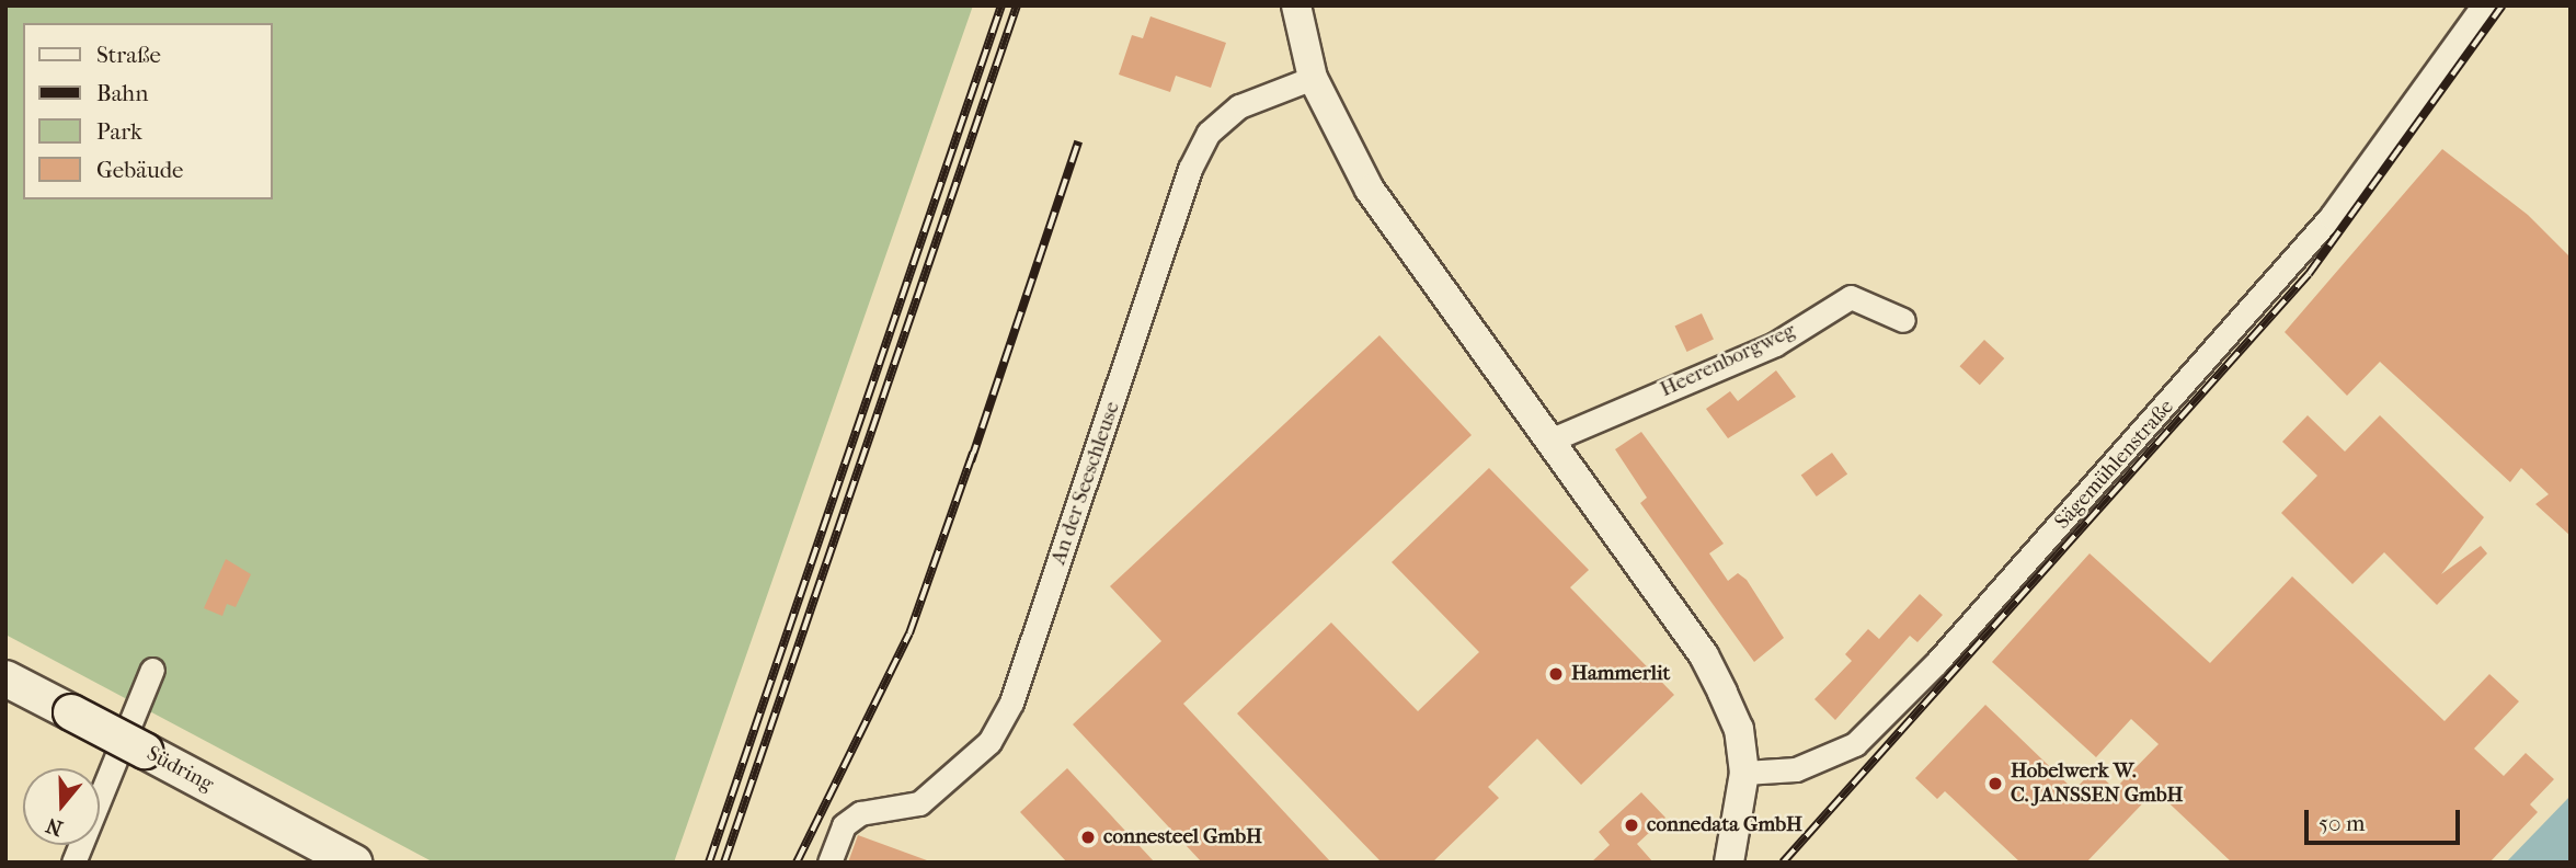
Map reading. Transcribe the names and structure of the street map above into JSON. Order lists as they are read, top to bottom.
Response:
{
  "streets": {
    "main road": ["Südring"],
    "street": ["Heerenborgweg", "Sägemühlenstraße", "An der Seeschleuse"]
  },
  "places": [
    "Hammerlit",
    "Hobelwerk W. C. JANSSEN GmbH",
    "connedata GmbH",
    "connesteel GmbH"
  ],
  "legend": [
    "Straße",
    "Bahn",
    "Park",
    "Gebäude"
  ],
  "scale_bar": "50 m",
  "north": "bottom"
}
